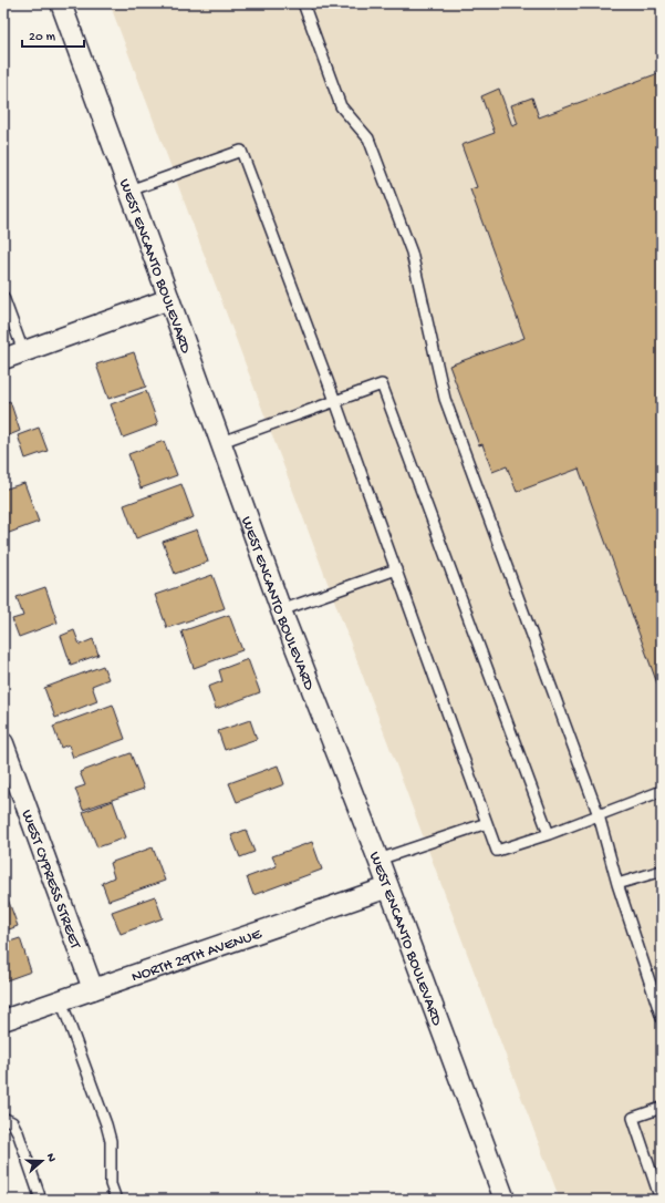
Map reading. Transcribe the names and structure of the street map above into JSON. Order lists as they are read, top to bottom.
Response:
{
  "streets": {
    "street": ["WEST ENCANTO BOULEVARD", "WEST CYPRESS STREET", "NORTH 29TH AVENUE"]
  },
  "crossings": [
    ["WEST ENCANTO BOULEVARD", "NORTH 29TH AVENUE"],
    ["WEST CYPRESS STREET", "NORTH 29TH AVENUE"]
  ],
  "scale_bar": "20 m",
  "north": "right"
}
